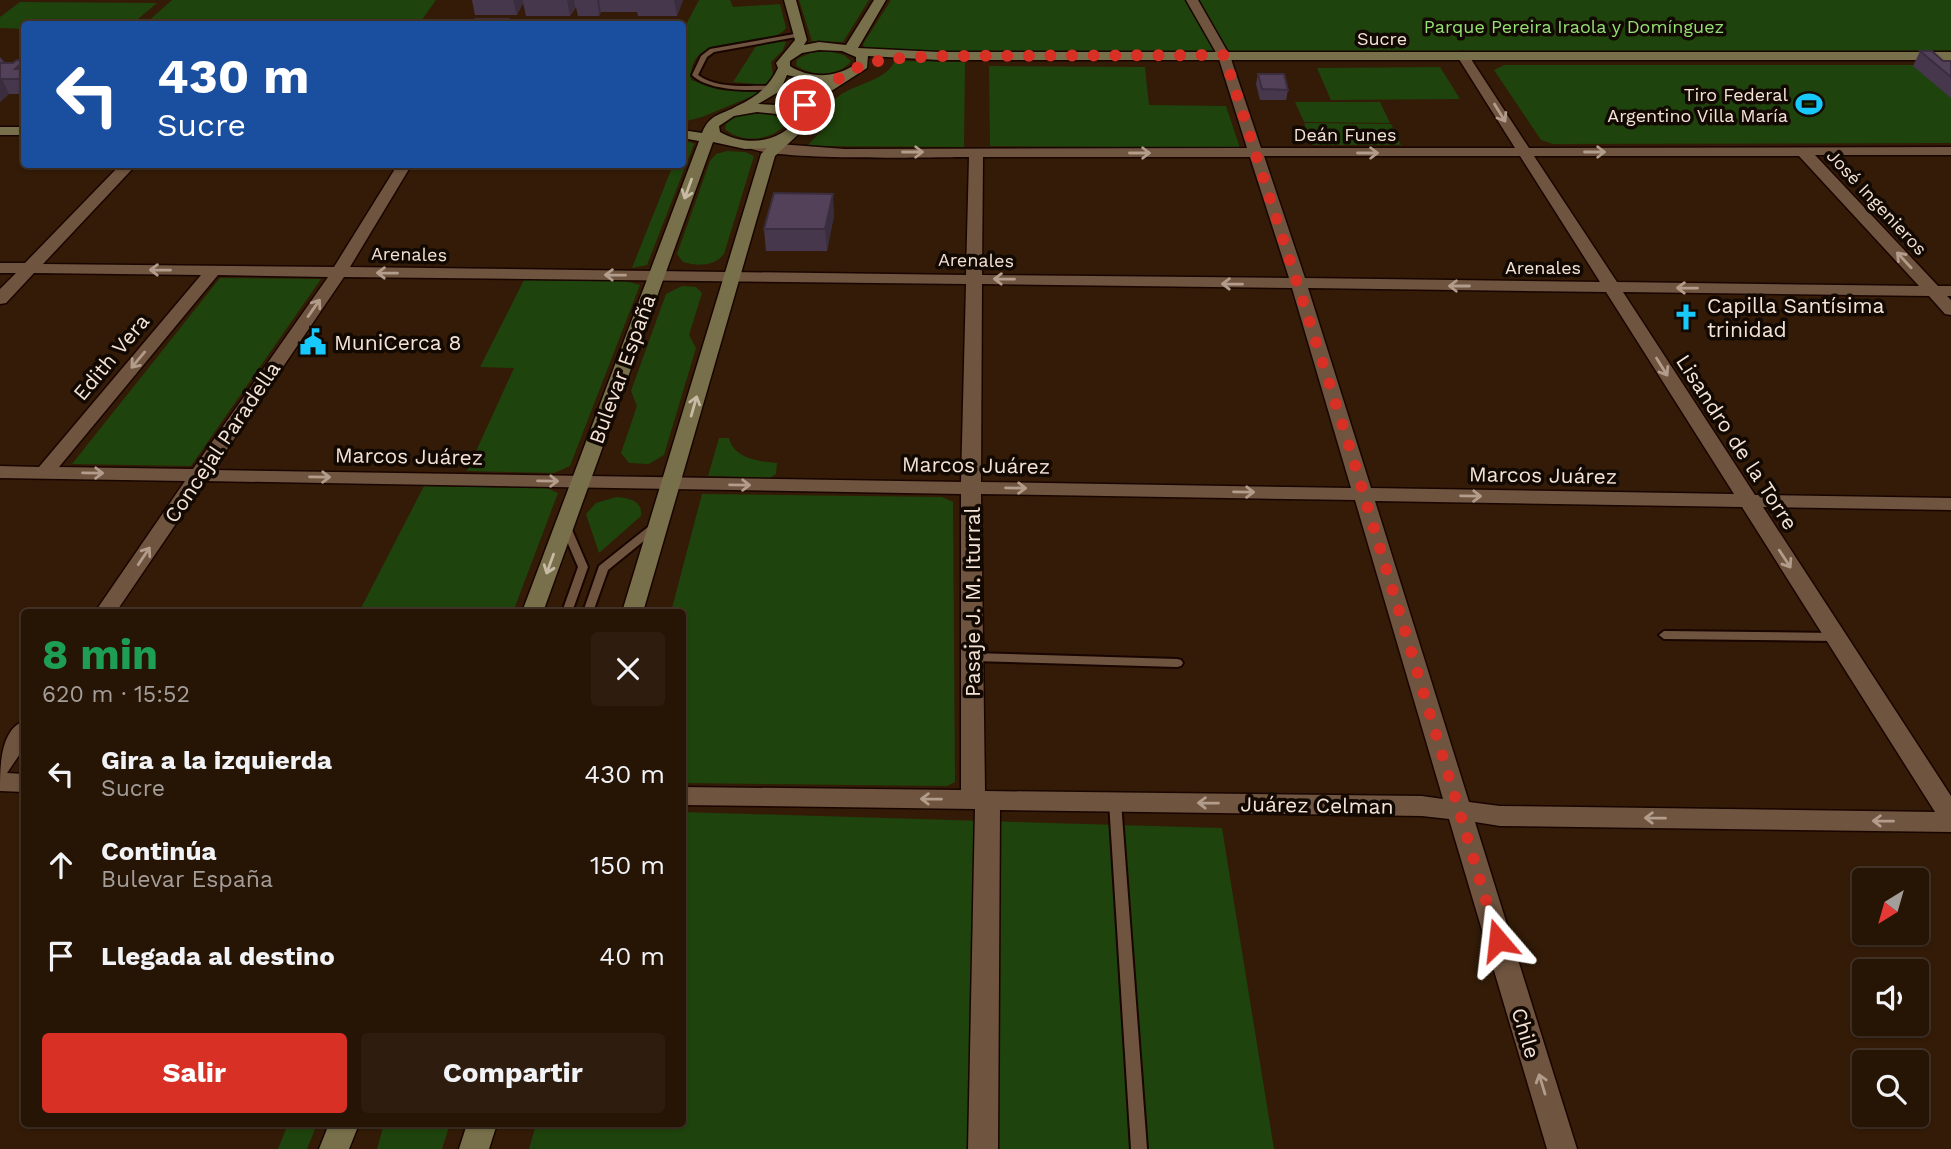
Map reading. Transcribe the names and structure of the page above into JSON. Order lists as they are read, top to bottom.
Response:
{
  "streets": {
    "main road": ["Sucre", "Bulevar España"],
    "street": [
      "Deán Funes",
      "José Ingenieros",
      "Arenales",
      "Edith Vera",
      "Concejal Paradella",
      "Lisandro de la Torre",
      "Marcos Juárez",
      "Pasaje J. M. Iturral",
      "Juárez Celman",
      "Chile"
    ]
  },
  "crossings": [
    ["Sucre", "Lisandro de la Torre"],
    ["Sucre", "Chile"],
    ["Deán Funes", "José Ingenieros"],
    ["Deán Funes", "Lisandro de la Torre"],
    ["Deán Funes", "Pasaje J. M. Iturral"],
    ["Deán Funes", "Chile"],
    ["José Ingenieros", "Arenales"],
    ["Arenales", "Edith Vera"],
    ["Arenales", "Bulevar España"],
    ["Arenales", "Concejal Paradella"],
    ["Arenales", "Lisandro de la Torre"],
    ["Arenales", "Pasaje J. M. Iturral"],
    ["Arenales", "Chile"],
    ["Edith Vera", "Marcos Juárez"],
    ["Bulevar España", "Marcos Juárez"],
    ["Concejal Paradella", "Marcos Juárez"],
    ["Lisandro de la Torre", "Marcos Juárez"],
    ["Marcos Juárez", "Pasaje J. M. Iturral"],
    ["Marcos Juárez", "Chile"],
    ["Pasaje J. M. Iturral", "Juárez Celman"],
    ["Juárez Celman", "Chile"]
  ],
  "one_way": [
    "Deán Funes",
    "José Ingenieros",
    "Arenales",
    "Concejal Paradella",
    "Lisandro de la Torre",
    "Marcos Juárez",
    "Juárez Celman"
  ],
  "parks": ["Parque Pereira Iraola y Domínguez"],
  "places": {
    "sports": ["Tiro Federal Argentino Villa María"],
    "church": ["Capilla Santísima trinidad"],
    "public building": ["MuniCerca 8"]
  },
  "north": "bottom left",
  "page": {
    "turn": ["430 m", "Sucre"],
    "heading": ["8 min", "620 m · 15:52"],
    "list": [
      {
        "name": "Gira a la izquierda",
        "note": "Sucre",
        "value": "430 m"
      },
      {
        "name": "Continúa",
        "note": "Bulevar España",
        "value": "150 m"
      },
      {
        "name": "Llegada al destino",
        "value": "40 m"
      }
    ],
    "buttons": ["Salir", "Compartir"]
  }
}
